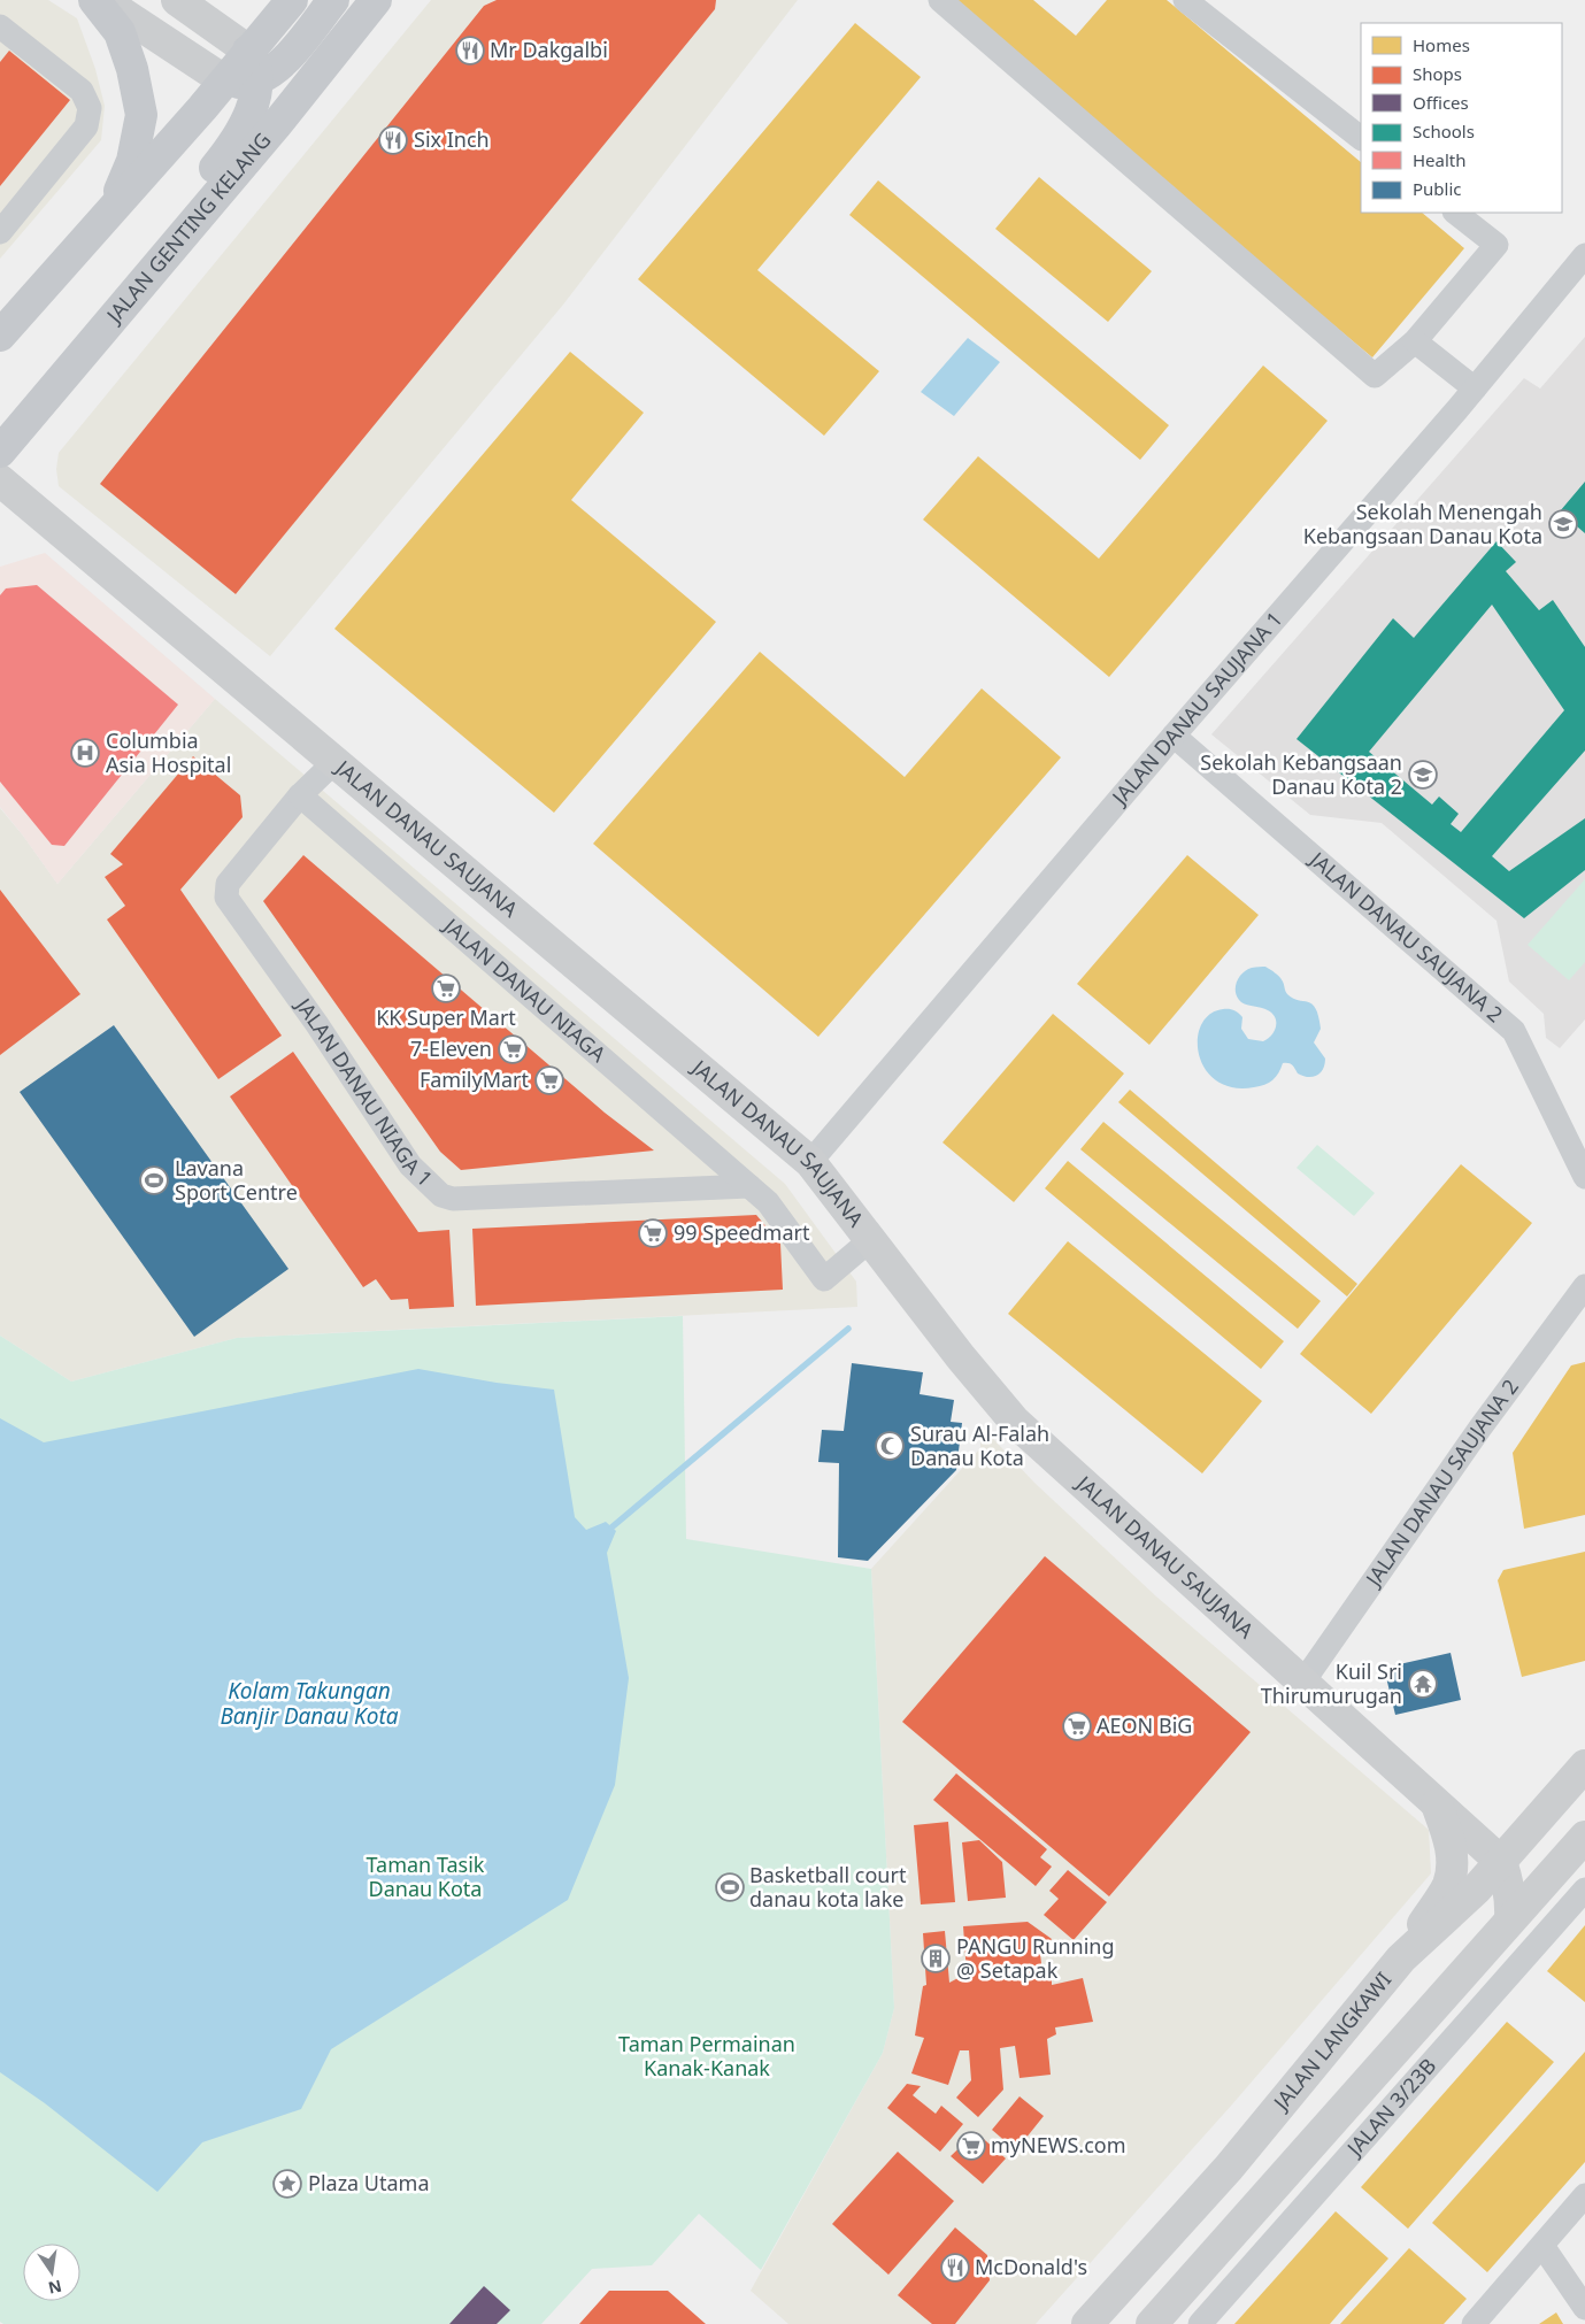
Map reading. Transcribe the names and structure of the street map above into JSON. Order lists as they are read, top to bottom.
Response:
{
  "streets": {
    "main road": ["JALAN GENTING KELANG"],
    "street": [
      "JALAN DANAU SAUJANA 1",
      "JALAN DANAU SAUJANA",
      "JALAN DANAU SAUJANA 2",
      "JALAN DANAU NIAGA",
      "JALAN DANAU NIAGA 1",
      "JALAN LANGKAWI",
      "JALAN 3/23B"
    ]
  },
  "crossings": [
    ["JALAN DANAU SAUJANA 1", "JALAN DANAU SAUJANA"],
    ["JALAN DANAU SAUJANA 1", "JALAN DANAU SAUJANA 2"],
    ["JALAN DANAU SAUJANA", "JALAN DANAU SAUJANA 2"],
    ["JALAN DANAU SAUJANA", "JALAN DANAU NIAGA"],
    ["JALAN DANAU SAUJANA", "JALAN DANAU NIAGA 1"],
    ["JALAN DANAU SAUJANA", "JALAN LANGKAWI"],
    ["JALAN DANAU NIAGA", "JALAN DANAU NIAGA 1"]
  ],
  "water": ["Kolam Takungan Banjir Danau Kota"],
  "parks": ["Taman Tasik Danau Kota", "Taman Permainan Kanak-Kanak"],
  "places": {
    "restaurant": ["Mr Dakgalbi", "Six Inch", "McDonald's"],
    "school or university": ["Sekolah Menengah Kebangsaan Danau Kota", "Sekolah Kebangsaan Danau Kota 2"],
    "hospital": ["Columbia Asia Hospital"],
    "supermarket": [
      "KK Super Mart",
      "7-Eleven",
      "FamilyMart",
      "99 Speedmart",
      "AEON BiG",
      "myNEWS.com"
    ],
    "sports": ["Lavana Sport Centre", "Basketball court danau kota lake"],
    "mosque": ["Surau Al-Falah Danau Kota"],
    "temple": ["Kuil Sri Thirumurugan"],
    "building": ["PANGU Running @ Setapak"],
    "place": ["Plaza Utama"]
  },
  "legend": [
    "Homes",
    "Shops",
    "Offices",
    "Schools",
    "Health",
    "Public"
  ],
  "north": "bottom"
}
